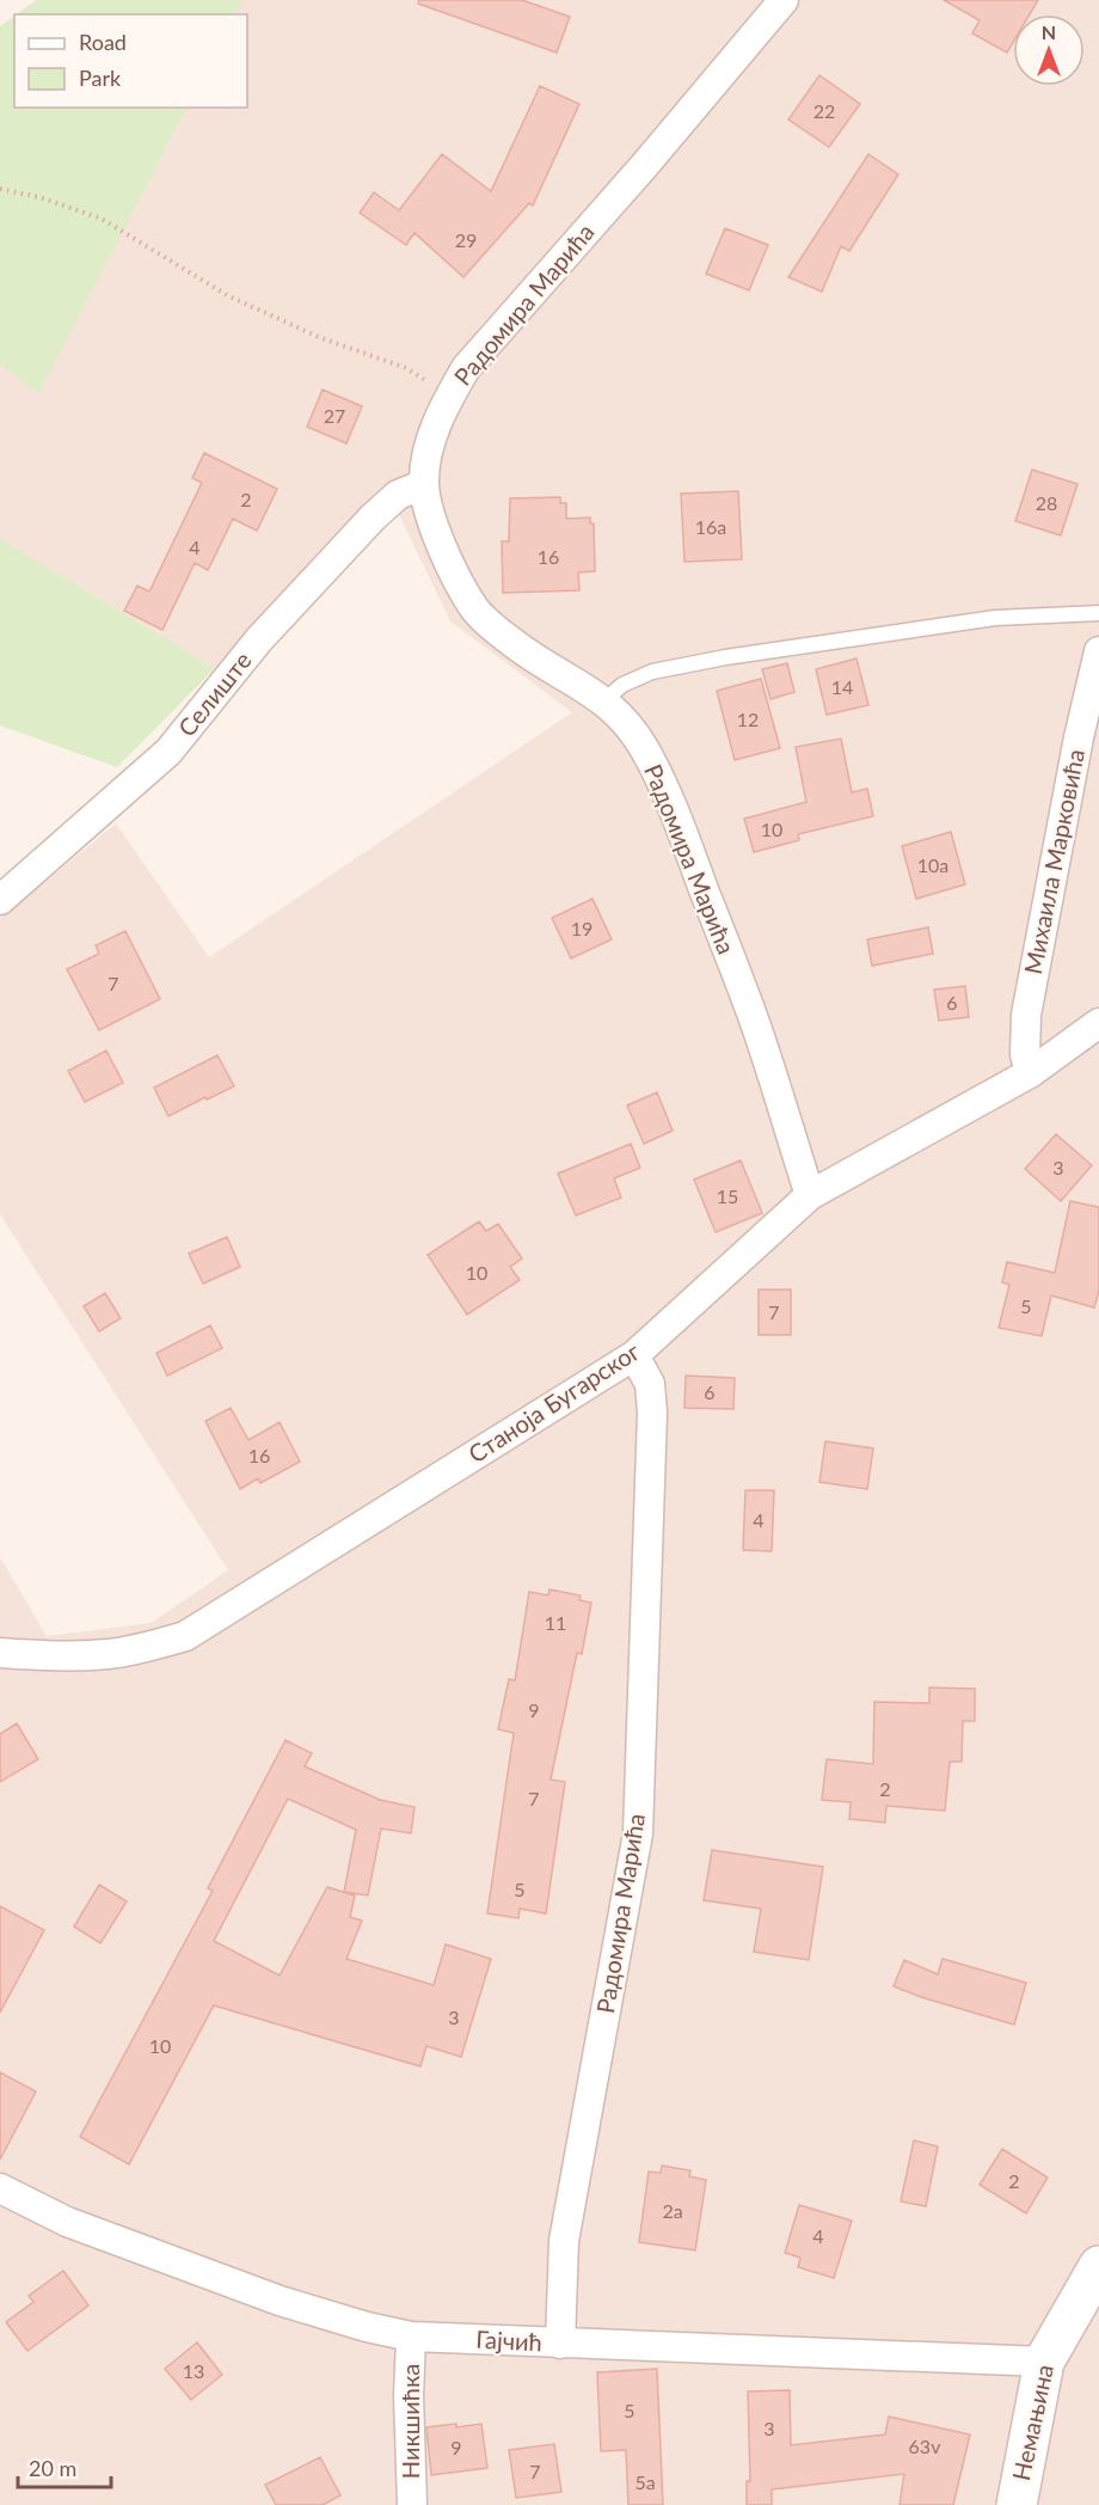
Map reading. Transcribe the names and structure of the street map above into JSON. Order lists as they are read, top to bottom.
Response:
{
  "streets": {
    "street": [
      "Радомира Марића",
      "Селиште",
      "Михаила Марковића",
      "Станоја Бугарског",
      "Гајчић",
      "Никшићка",
      "Немањина"
    ]
  },
  "crossings": [
    ["Радомира Марића", "Селиште"],
    ["Радомира Марића", "Станоја Бугарског"],
    ["Радомира Марића", "Гајчић"],
    ["Михаила Марковића", "Станоја Бугарског"],
    ["Гајчић", "Никшићка"],
    ["Гајчић", "Немањина"]
  ],
  "house_numbers": [
    "22",
    "29",
    "27",
    "2",
    "28",
    "16a",
    "4",
    "16",
    "14",
    "12",
    "10",
    "10a",
    "19",
    "7",
    "6",
    "3",
    "15",
    "10",
    "5",
    "7",
    "6",
    "16",
    "4",
    "11",
    "9",
    "2",
    "7",
    "5",
    "3",
    "10",
    "2",
    "2a",
    "4",
    "13",
    "5",
    "3",
    "63v",
    "9",
    "7",
    "5a"
  ],
  "legend": ["Road", "Park"],
  "scale_bar": "20 m",
  "north": "top"
}
